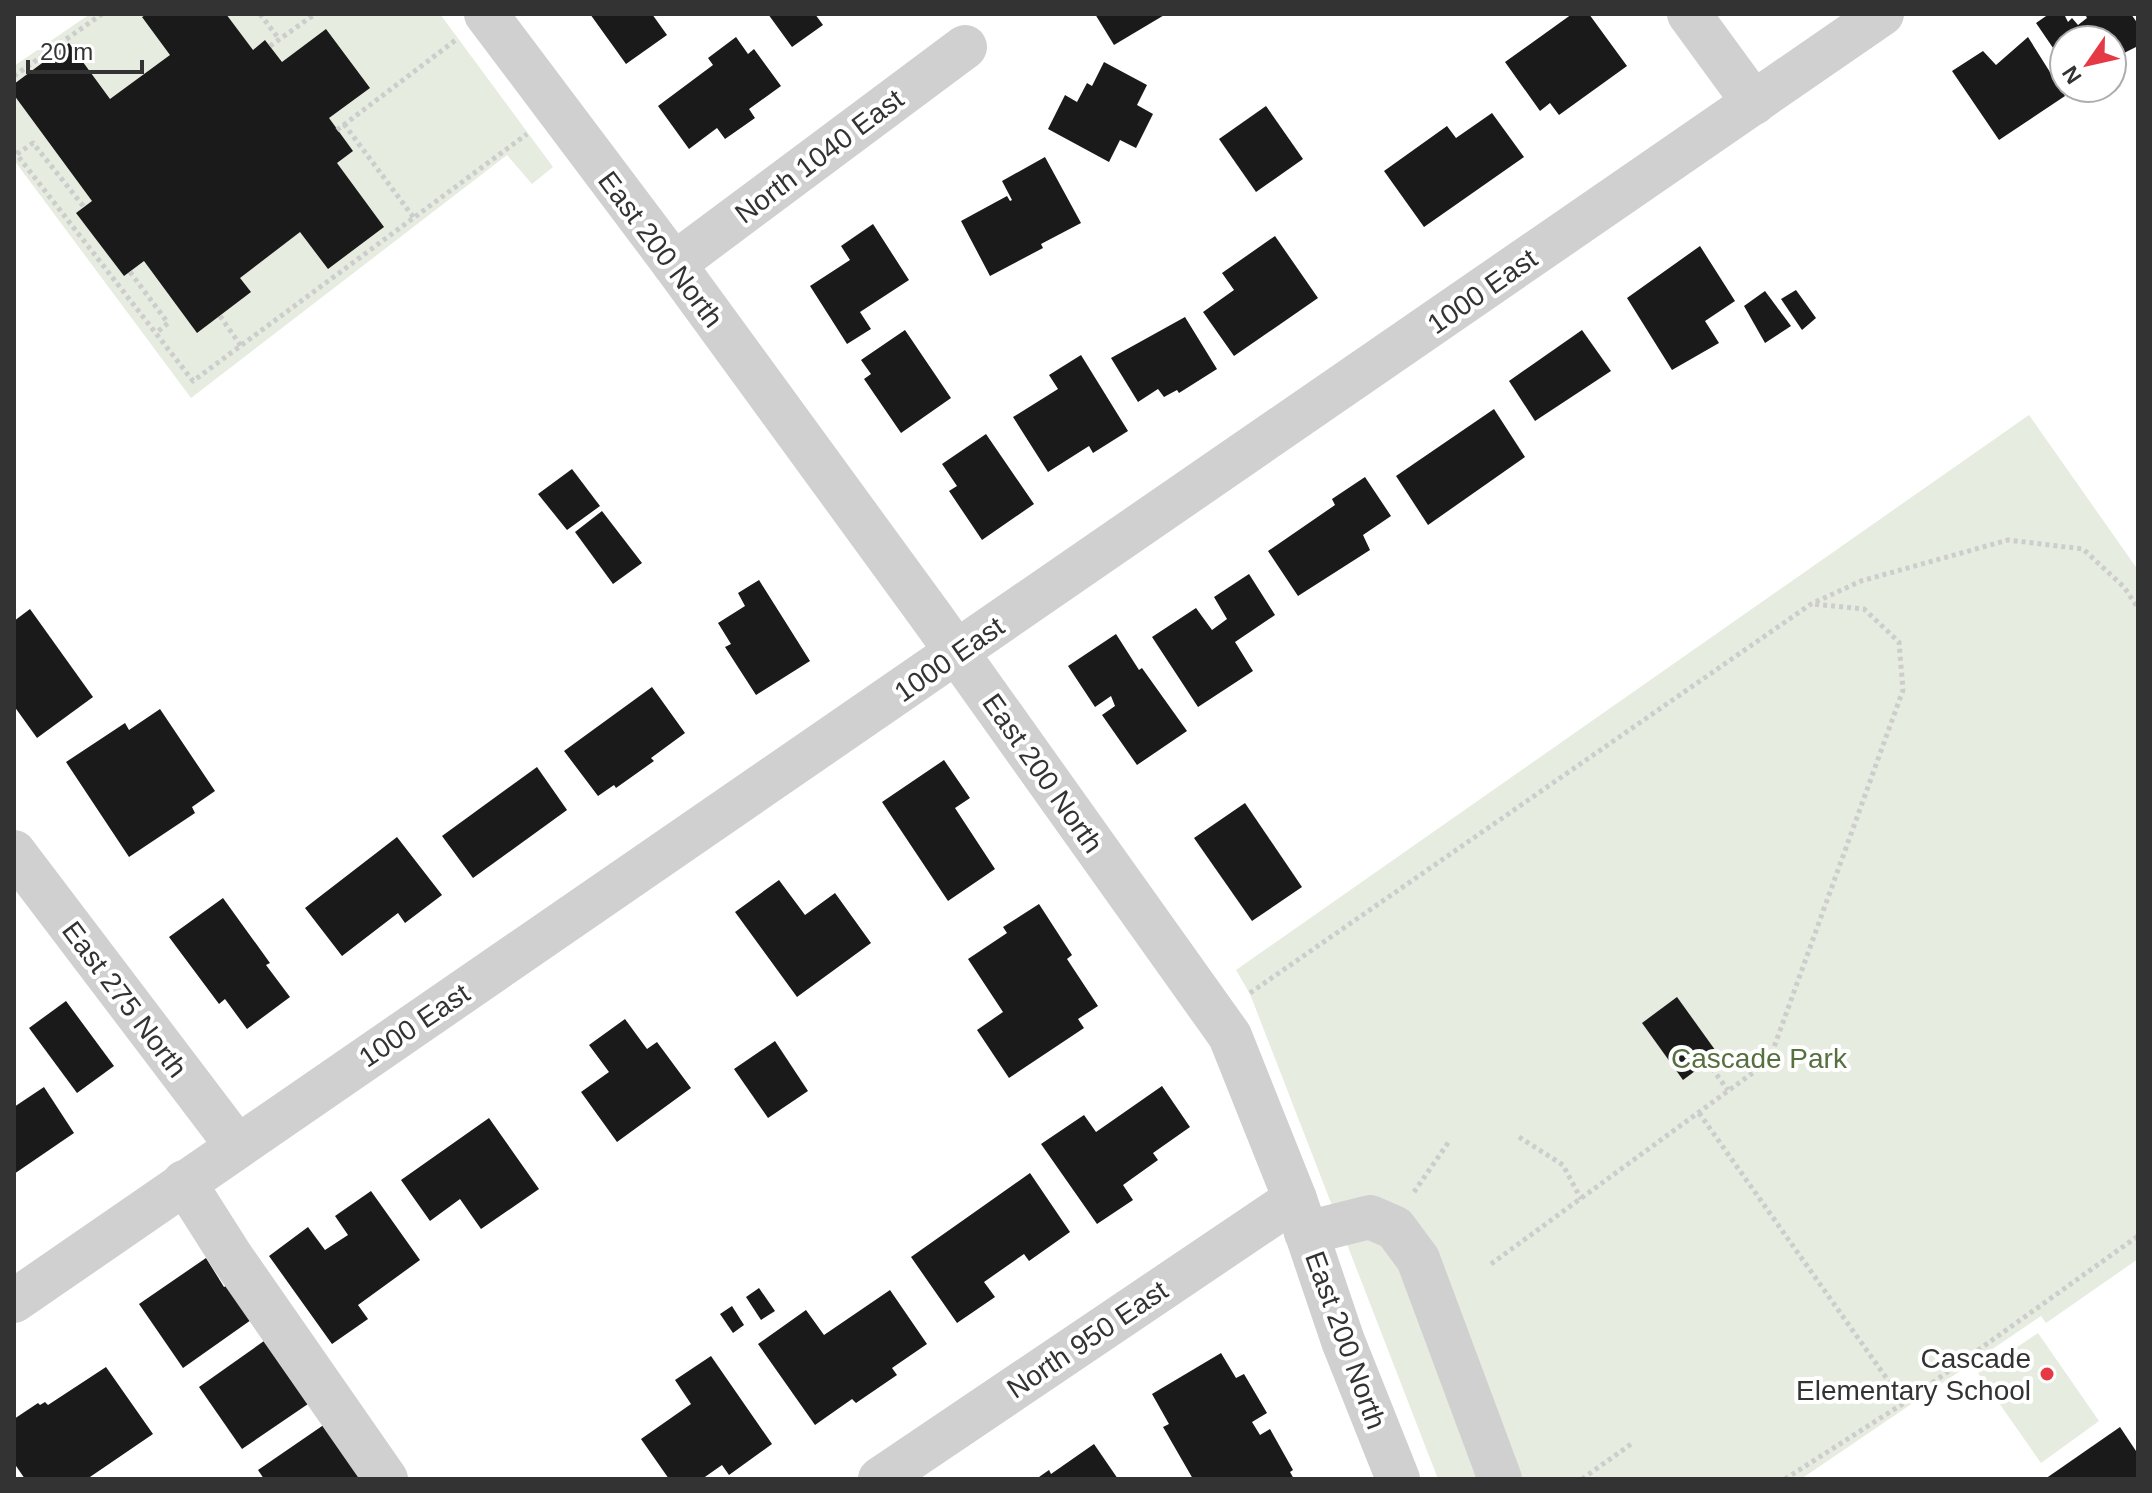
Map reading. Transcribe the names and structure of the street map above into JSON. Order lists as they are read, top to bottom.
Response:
{
  "streets": {
    "street": [
      "North 1040 East",
      "East 200 North",
      "1000 East",
      "East 275 North",
      "North 950 East"
    ]
  },
  "crossings": [
    ["North 1040 East", "East 200 North"],
    ["East 200 North", "1000 East"],
    ["East 200 North", "North 950 East"],
    ["1000 East", "East 275 North"]
  ],
  "parks": ["Cascade Park"],
  "places": ["Cascade Elementary School"],
  "scale_bar": "20 m",
  "north": "bottom left"
}
